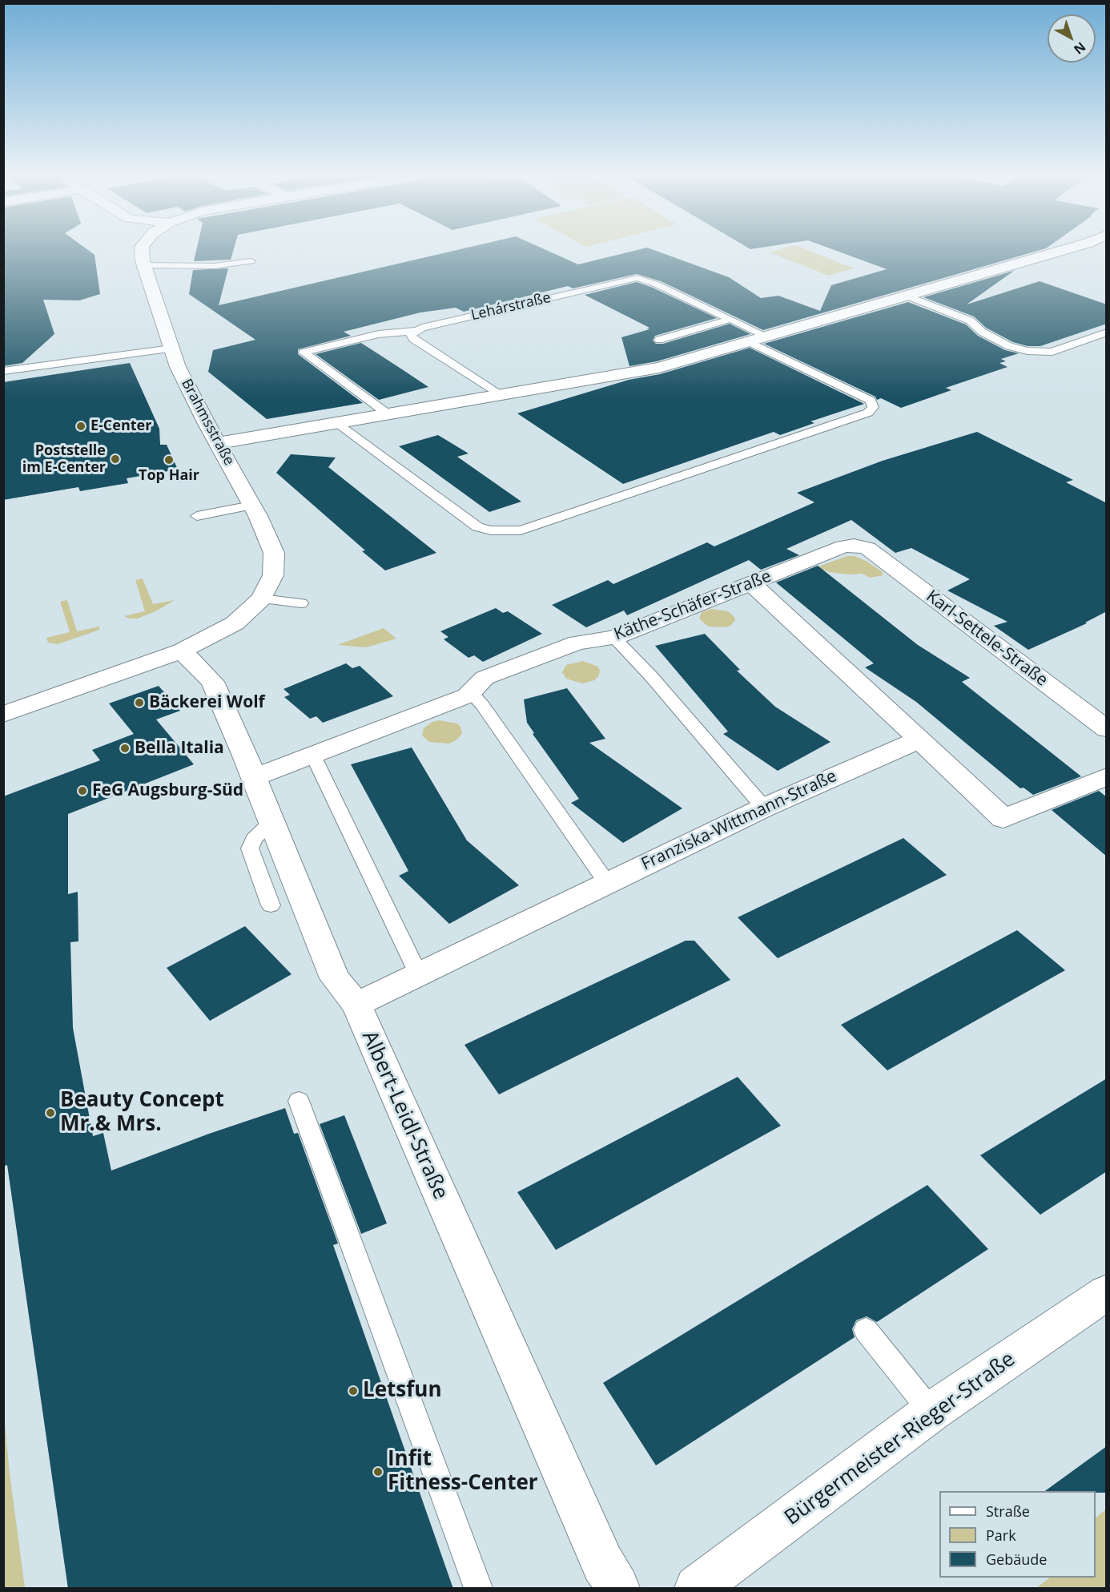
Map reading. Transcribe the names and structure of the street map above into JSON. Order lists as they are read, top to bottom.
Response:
{
  "streets": {
    "street": [
      "Brahmsstraße",
      "Käthe-Schäfer-Straße",
      "Karl-Settele-Straße",
      "Franziska-Wittmann-Straße",
      "Albert-Leidl-Straße",
      "Bürgermeister-Rieger-Straße"
    ],
    "lane": ["Lehárstraße"]
  },
  "crossings": [
    ["Brahmsstraße", "Albert-Leidl-Straße"],
    ["Käthe-Schäfer-Straße", "Karl-Settele-Straße"],
    ["Käthe-Schäfer-Straße", "Albert-Leidl-Straße"],
    ["Franziska-Wittmann-Straße", "Albert-Leidl-Straße"]
  ],
  "places": [
    "E-Center",
    "Poststelle im E-Center",
    "Top Hair",
    "Bäckerei Wolf",
    "Bella Italia",
    "FeG Augsburg-Süd",
    "Beauty Concept Mr.& Mrs.",
    "Letsfun",
    "Infit Fitness-Center"
  ],
  "legend": ["Straße", "Park", "Gebäude"],
  "north": "bottom right"
}
